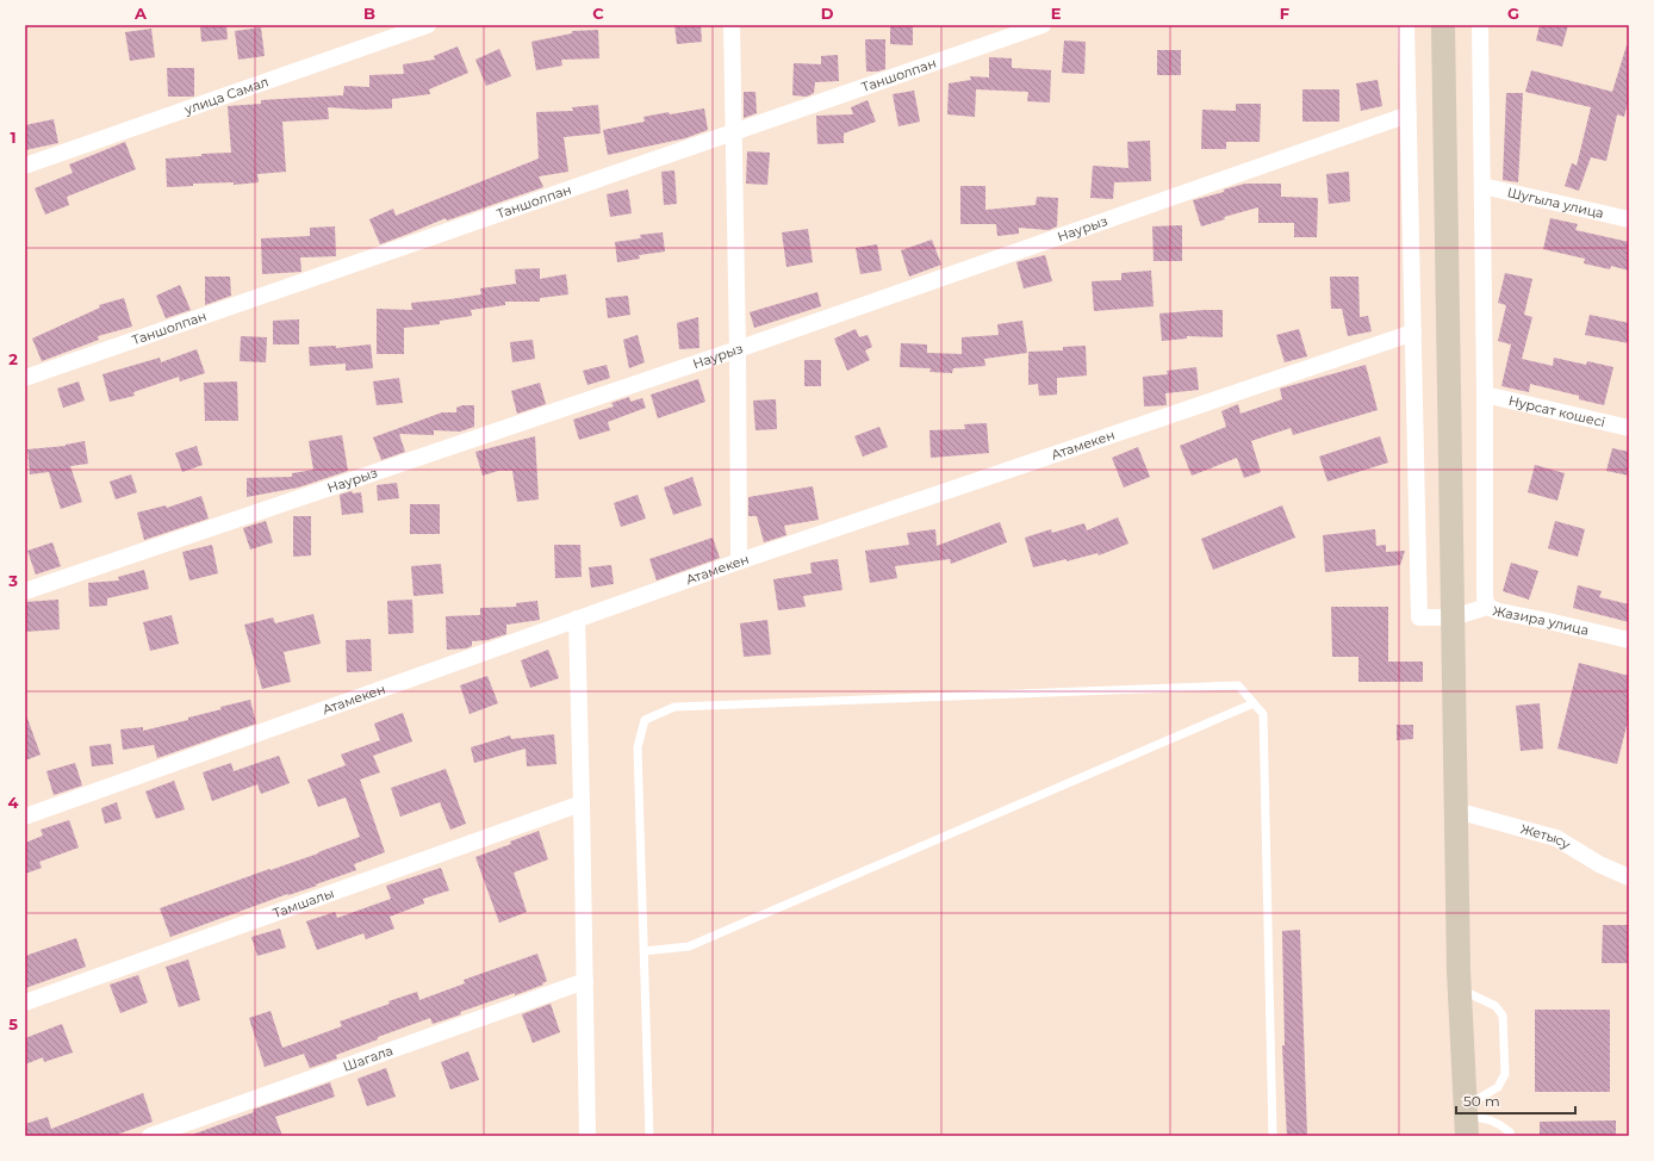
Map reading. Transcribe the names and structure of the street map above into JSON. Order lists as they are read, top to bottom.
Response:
{
  "streets": {
    "street": [
      "Таншолпан",
      "улица Самал",
      "Шугыла улица",
      "Наурыз",
      "Нурсат кошесi",
      "Атамекен",
      "Жазира улица",
      "Жетысу",
      "Тамшалы",
      "Шагала"
    ]
  },
  "crossings": [
    ["Атамекен", "Жазира улица"]
  ],
  "scale_bar": "50 m",
  "grid": {
    "columns": [
      "A",
      "B",
      "C",
      "D",
      "E",
      "F",
      "G"
    ],
    "rows": [
      "1",
      "2",
      "3",
      "4",
      "5"
    ]
  }
}
